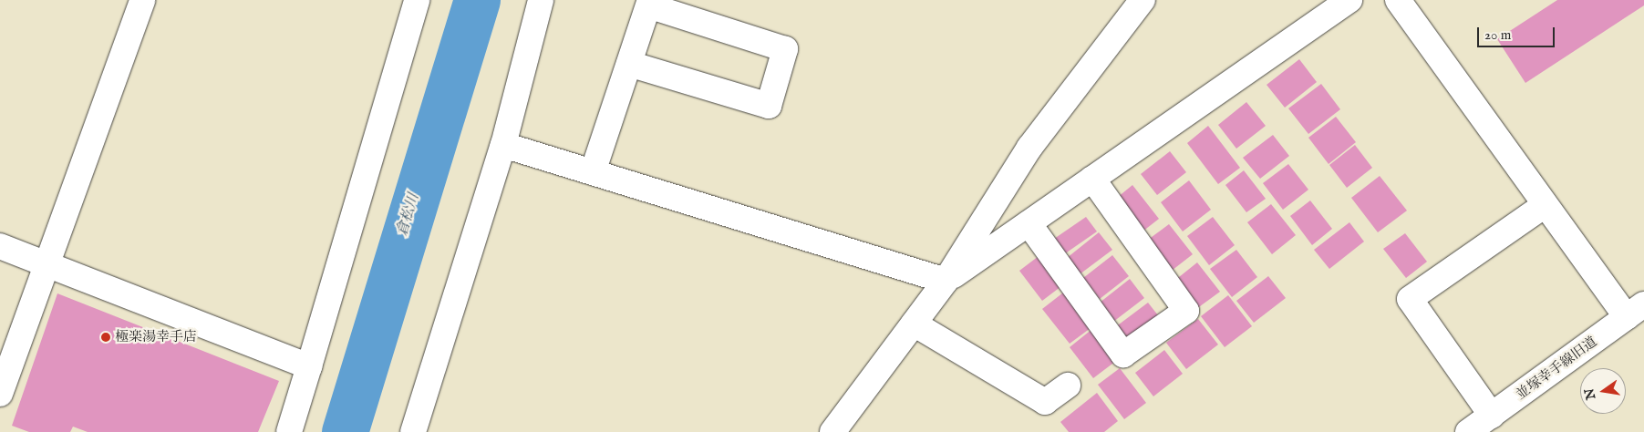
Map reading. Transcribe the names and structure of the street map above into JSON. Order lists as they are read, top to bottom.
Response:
{
  "streets": {
    "street": ["並塚幸手線旧道"]
  },
  "water": ["倉松川"],
  "places": ["極楽湯幸手店"],
  "scale_bar": "20 m",
  "north": "left"
}
